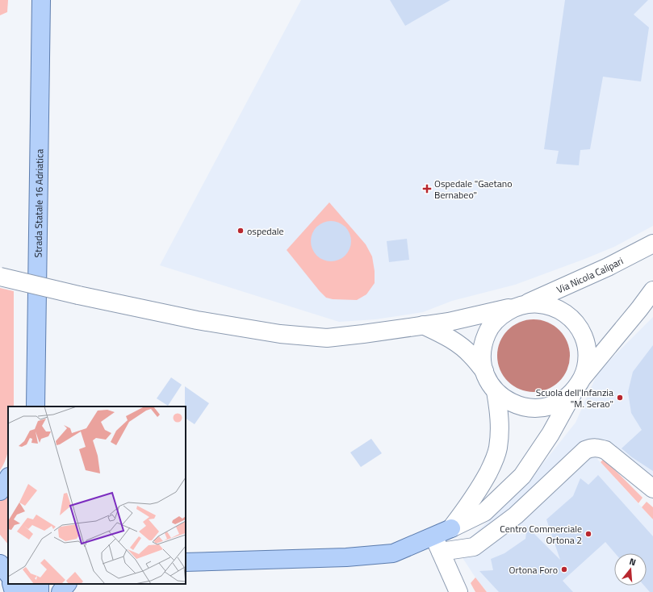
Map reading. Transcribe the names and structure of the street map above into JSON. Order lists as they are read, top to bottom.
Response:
{
  "streets": {
    "main road": ["Strada Statale 16 Adriatica"],
    "street": ["Via Nicola Calipari"]
  },
  "places": {
    "health": ["Ospedale \"Gaetano Bernabeo\""],
    "other": [
      "ospedale",
      "Scuola dell'Infanzia \"M. Serao\"",
      "Centro Commerciale Ortona 2",
      "Ortona Foro"
    ]
  },
  "north": "top"
}
